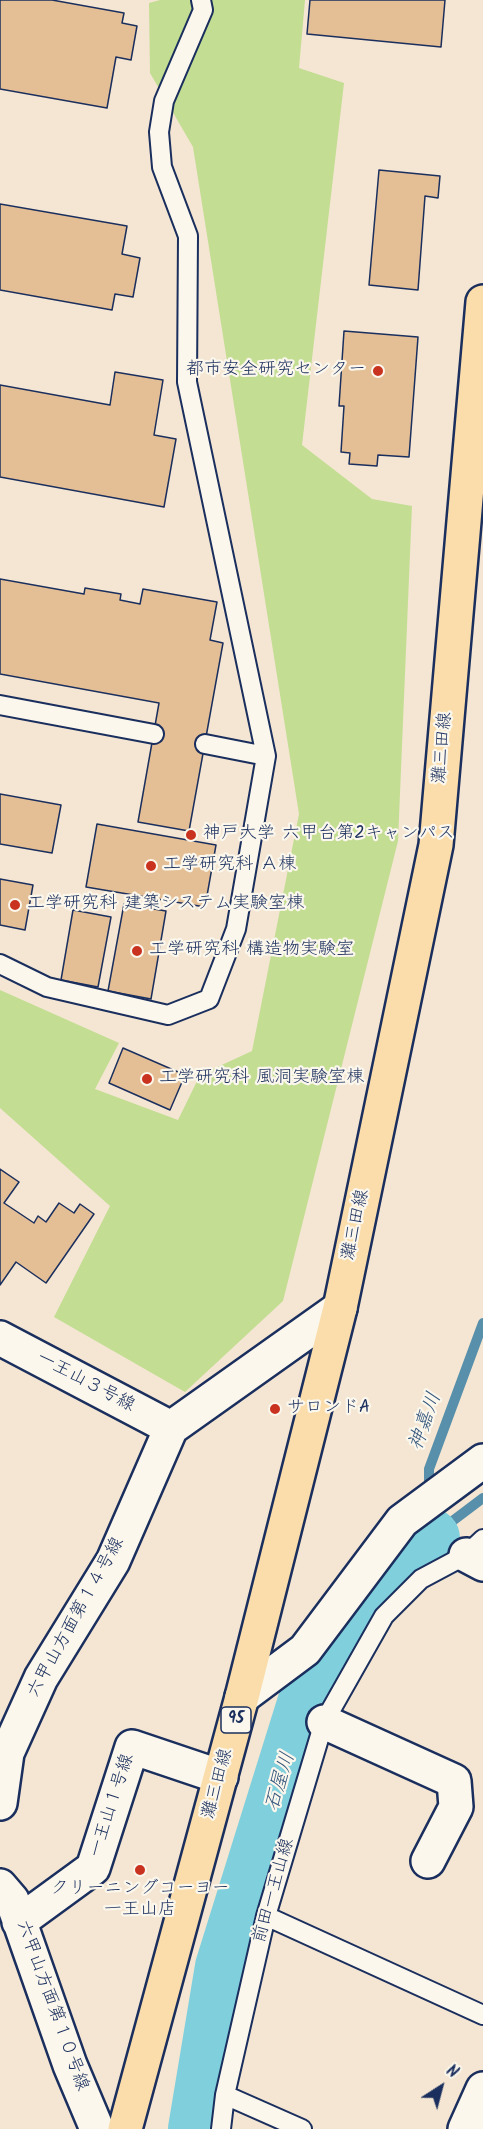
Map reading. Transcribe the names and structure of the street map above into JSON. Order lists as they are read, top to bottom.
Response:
{
  "streets": {
    "main road": ["灘三田線", "95"],
    "street": [
      "一王山３号線",
      "六甲山方面第１４号線",
      "一王山１号線",
      "六甲山方面第１０号線"
    ],
    "lane": ["前田一王山線"]
  },
  "crossings": [
    ["灘三田線", "一王山１号線"],
    ["一王山３号線", "六甲山方面第１４号線"],
    ["一王山１号線", "六甲山方面第１０号線"]
  ],
  "water": ["神嘉川", "石屋川"],
  "places": [
    "都市安全研究センター",
    "神戸大学 六甲台第2キャンパス",
    "工学研究科 Ａ棟",
    "工学研究科 建築システム実験室棟",
    "工学研究科 構造物実験室",
    "工学研究科 風洞実験室棟",
    "サロンドA",
    "クリーニングコーヨー 一王山店"
  ],
  "north": "top right"
}
